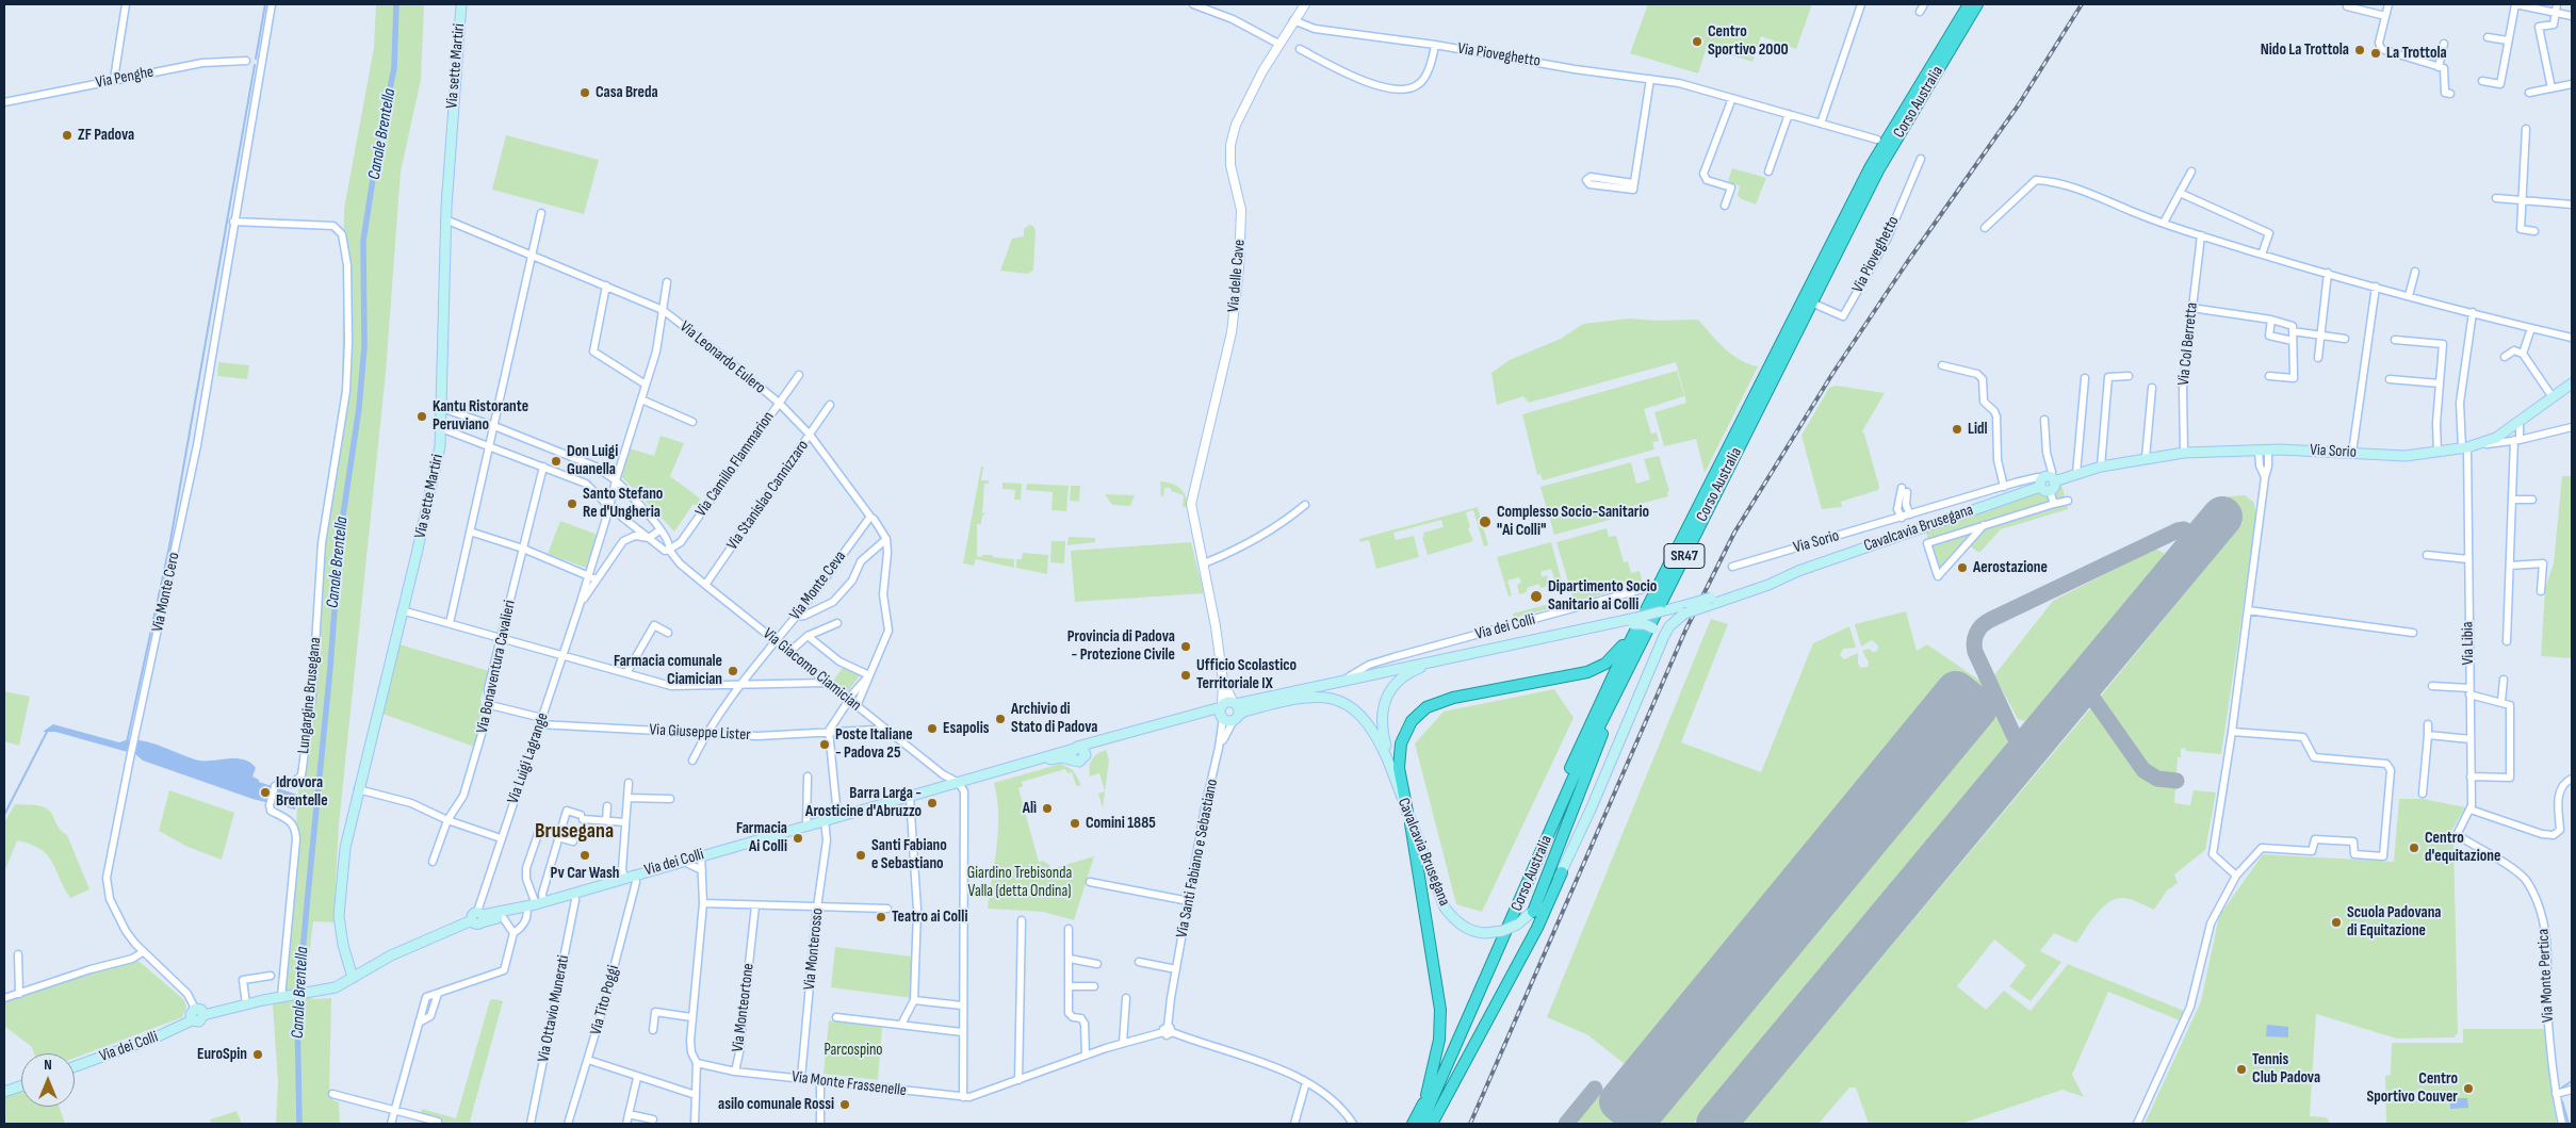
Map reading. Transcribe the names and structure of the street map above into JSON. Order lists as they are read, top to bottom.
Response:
{
  "streets": {
    "highway": ["Corso Australia", "SR47"],
    "main road": [
      "Via sette Martiri",
      "Via Sorio",
      "Cavalcavia Brusegana",
      "Via dei Colli"
    ],
    "street": [
      "Via Pioveghetto",
      "Via Penghe",
      "Via delle Cave",
      "Via Col Berretta",
      "Via Leonardo Eulero",
      "Via Camillo Flammarion",
      "Via Stanislao Cannizzaro",
      "Via Monte Ceva",
      "Via Monte Cero",
      "Via Libia",
      "Via Bonaventura Cavalieri",
      "Via Giacomo Ciamician",
      "Lungargine Brusegana",
      "Via Giuseppe Lister",
      "Via Luigi Lagrange",
      "Via Santi Fabiano e Sebastiano",
      "Via Monterosso",
      "Via Monte Pertica",
      "Via Tito Poggi",
      "Via Monteortone",
      "Via Ottavio Munerati",
      "Via Monte Frassenelle"
    ]
  },
  "crossings": [
    ["Via Pioveghetto", "Corso Australia"],
    ["Via sette Martiri", "Via Leonardo Eulero"],
    ["Via sette Martiri", "Via dei Colli"],
    ["Via delle Cave", "Via dei Colli"],
    ["Via delle Cave", "Via Santi Fabiano e Sebastiano"],
    ["Via Col Berretta", "Via Sorio"],
    ["Via Leonardo Eulero", "Via Camillo Flammarion"],
    ["Via Leonardo Eulero", "Via Stanislao Cannizzaro"],
    ["Via Leonardo Eulero", "Via Monte Ceva"],
    ["Via Leonardo Eulero", "Via Giacomo Ciamician"],
    ["Via Leonardo Eulero", "Via Giuseppe Lister"],
    ["Via Sorio", "Cavalcavia Brusegana"],
    ["Via Sorio", "Via Libia"],
    ["Via Camillo Flammarion", "Via Giacomo Ciamician"],
    ["Via Stanislao Cannizzaro", "Via Giacomo Ciamician"],
    ["Cavalcavia Brusegana", "Via dei Colli"],
    ["Cavalcavia Brusegana", "Via Santi Fabiano e Sebastiano"],
    ["Via Monte Ceva", "Via Giacomo Ciamician"],
    ["Via Monte Ceva", "Via Giuseppe Lister"],
    ["Via Monte Cero", "Via dei Colli"],
    ["Via Monte Cero", "Lungargine Brusegana"],
    ["Via dei Colli", "Via Giacomo Ciamician"],
    ["Via dei Colli", "Lungargine Brusegana"],
    ["Via dei Colli", "Via Luigi Lagrange"],
    ["Via dei Colli", "Via Santi Fabiano e Sebastiano"],
    ["Via dei Colli", "Via Monterosso"],
    ["Via dei Colli", "Via Tito Poggi"],
    ["Via dei Colli", "Via Ottavio Munerati"],
    ["Via Libia", "Via Monte Pertica"],
    ["Via Bonaventura Cavalieri", "Via Giuseppe Lister"],
    ["Via Giacomo Ciamician", "Via Giuseppe Lister"],
    ["Via Giuseppe Lister", "Via Luigi Lagrange"],
    ["Via Monterosso", "Via Monte Frassenelle"],
    ["Via Monteortone", "Via Monte Frassenelle"]
  ],
  "districts": ["Brusegana"],
  "water": ["Canale Brentella"],
  "parks": ["Giardino Trebisonda Valla (detta Ondina)", "Parcospino"],
  "places": [
    "Centro Sportivo 2000",
    "Nido La Trottola",
    "La Trottola",
    "Casa Breda",
    "ZF Padova",
    "Kantu Ristorante Peruviano",
    "Lidl",
    "Don Luigi Guanella",
    "Santo Stefano Re d'Ungheria",
    "Complesso Socio-Sanitario \"Ai Colli\"",
    "Aerostazione",
    "Dipartimento Socio Sanitario ai Colli",
    "Provincia di Padova - Protezione Civile",
    "Farmacia comunale Ciamician",
    "Ufficio Scolastico Territoriale IX",
    "Archivio di Stato di Padova",
    "Esapolis",
    "Poste Italiane - Padova 25",
    "Idrovora Brentelle",
    "Barra Larga - Arosticine d'Abruzzo",
    "Alì",
    "Comini 1885",
    "Farmacia Ai Colli",
    "Centro d'equitazione",
    "Pv Car Wash",
    "Santi Fabiano e Sebastiano",
    "Teatro ai Colli",
    "Scuola Padovana di Equitazione",
    "EuroSpin",
    "Tennis Club Padova",
    "Centro Sportivo Couver",
    "asilo comunale Rossi"
  ],
  "north": "top"
}
